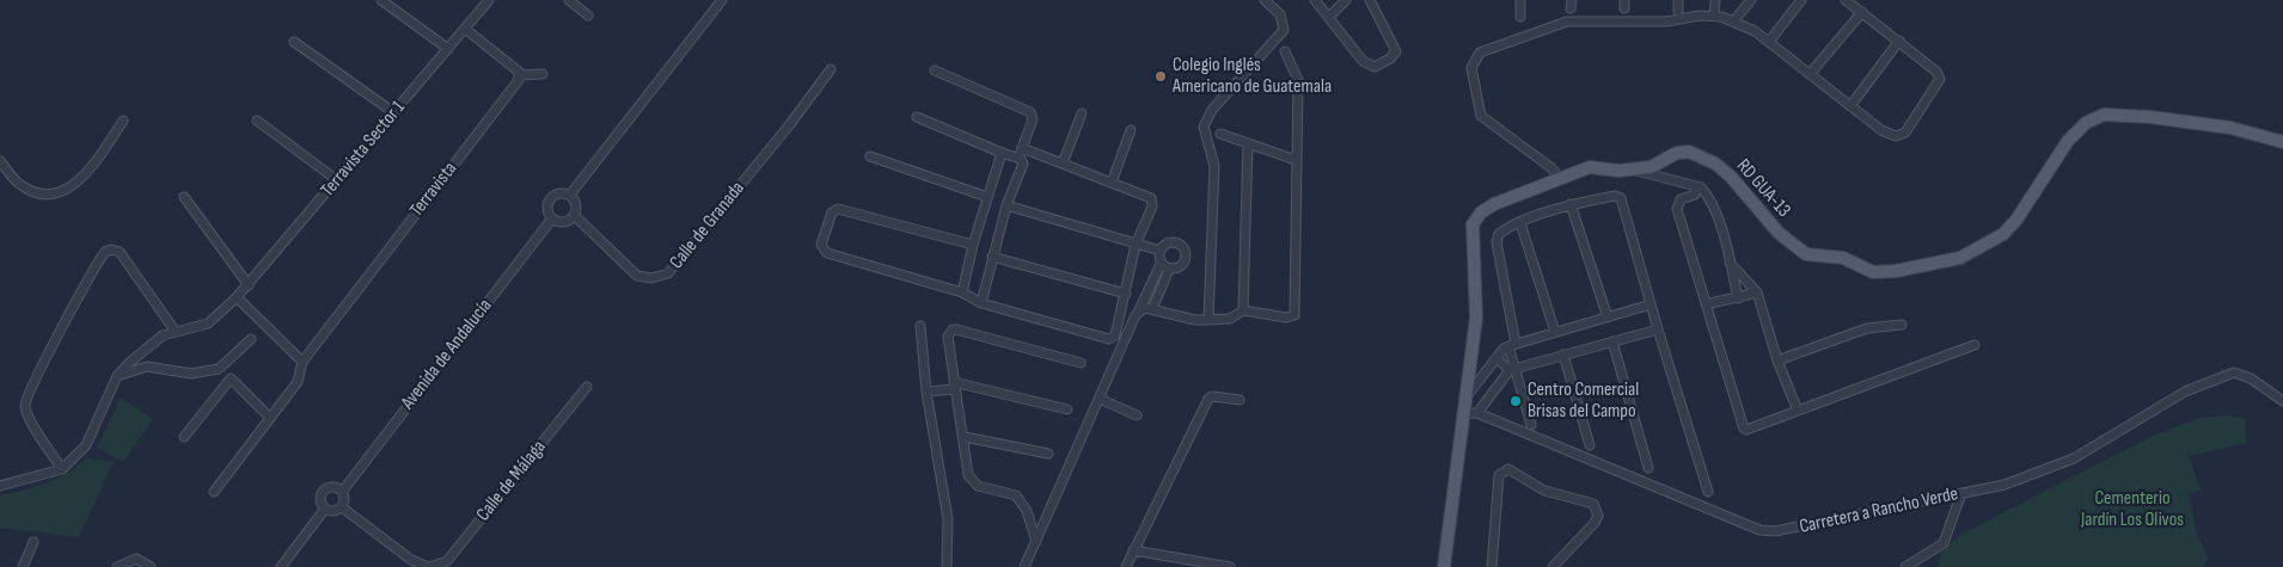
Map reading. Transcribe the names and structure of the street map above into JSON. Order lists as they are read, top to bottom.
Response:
{
  "streets": {
    "main road": ["RD GUA-13"],
    "street": [
      "Terravista Sector 1",
      "Terravista",
      "Calle de Granada",
      "Avenida de Andalucía",
      "Calle de Málaga",
      "Carretera a Rancho Verde"
    ]
  },
  "crossings": [
    ["RD GUA-13", "Carretera a Rancho Verde"],
    ["Calle de Granada", "Avenida de Andalucía"],
    ["Avenida de Andalucía", "Calle de Málaga"]
  ],
  "parks": ["Cementerio Jardín Los Olivos"],
  "places": ["Colegio Inglés Americano de Guatemala", "Centro Comercial Brisas del Campo"]
}
